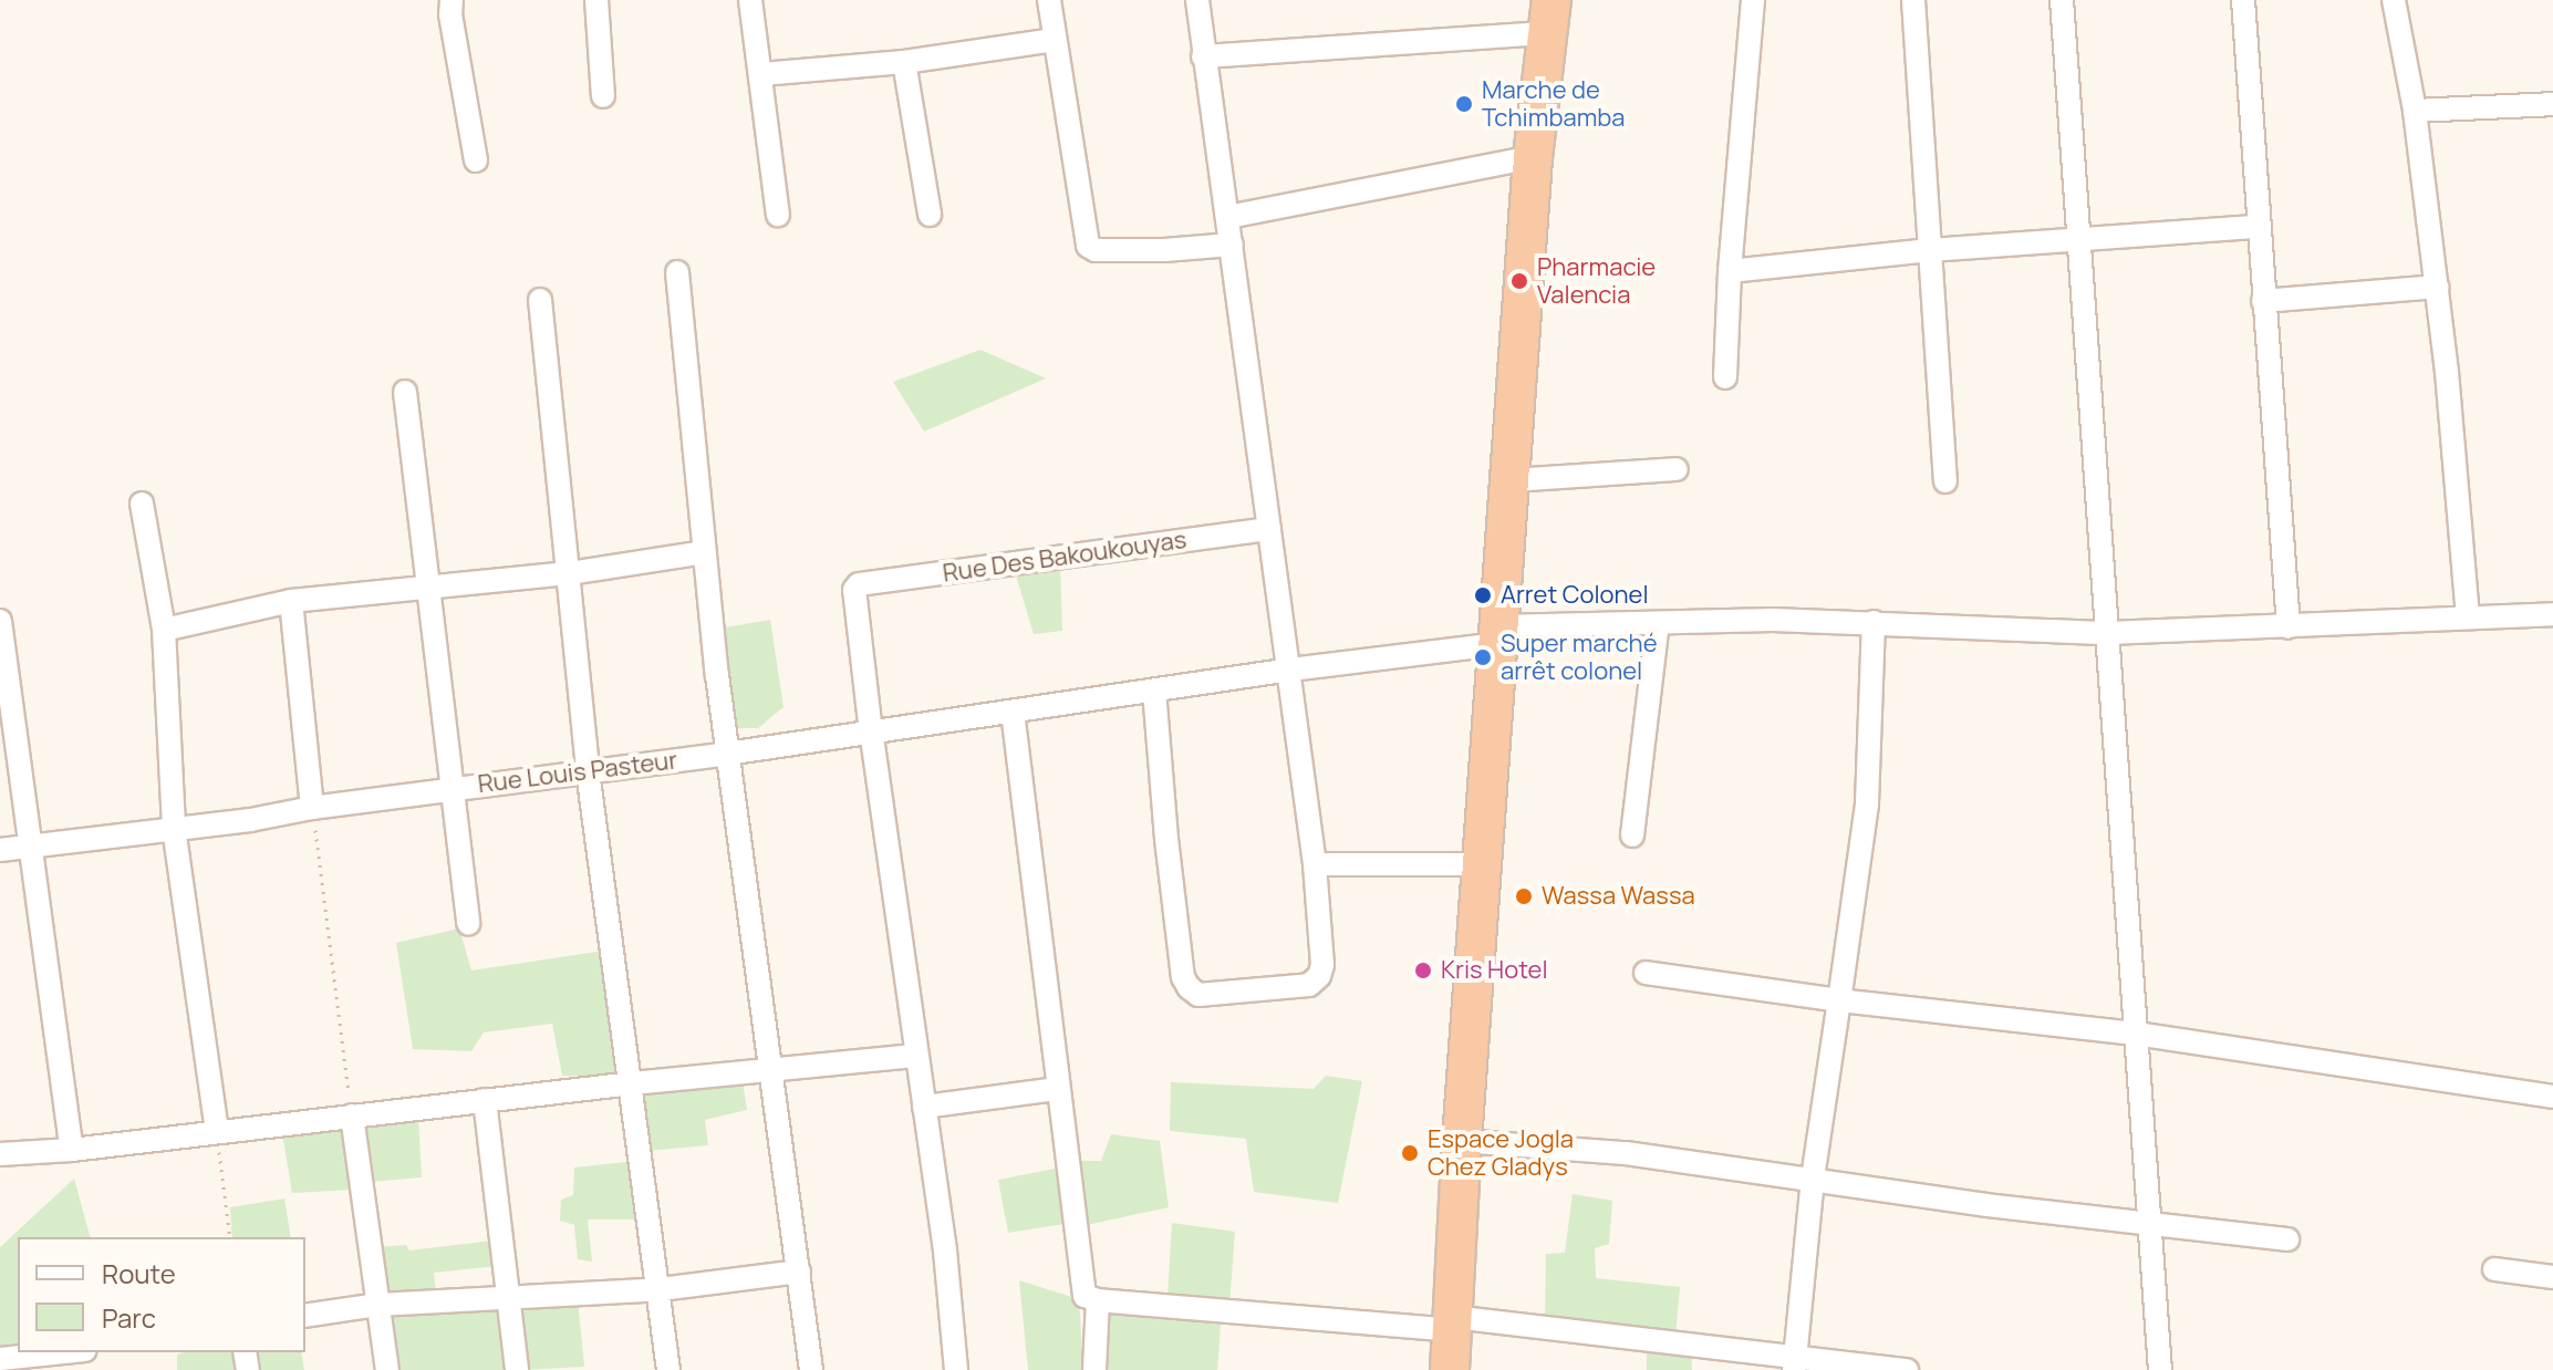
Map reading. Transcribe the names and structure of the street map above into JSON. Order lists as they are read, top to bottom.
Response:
{
  "streets": {
    "street": ["Rue Des Bakoukouyas", "Rue Louis Pasteur"]
  },
  "crossings": [
    ["Rue Des Bakoukouyas", "Rue Louis Pasteur"]
  ],
  "places": [
    "Marche de Tchimbamba",
    "Pharmacie Valencia",
    "Arret Colonel",
    "Super marché arrêt colonel",
    "Wassa Wassa",
    "Kris Hotel",
    "Espace Jogla Chez Gladys"
  ],
  "legend": ["Route", "Parc"]
}
